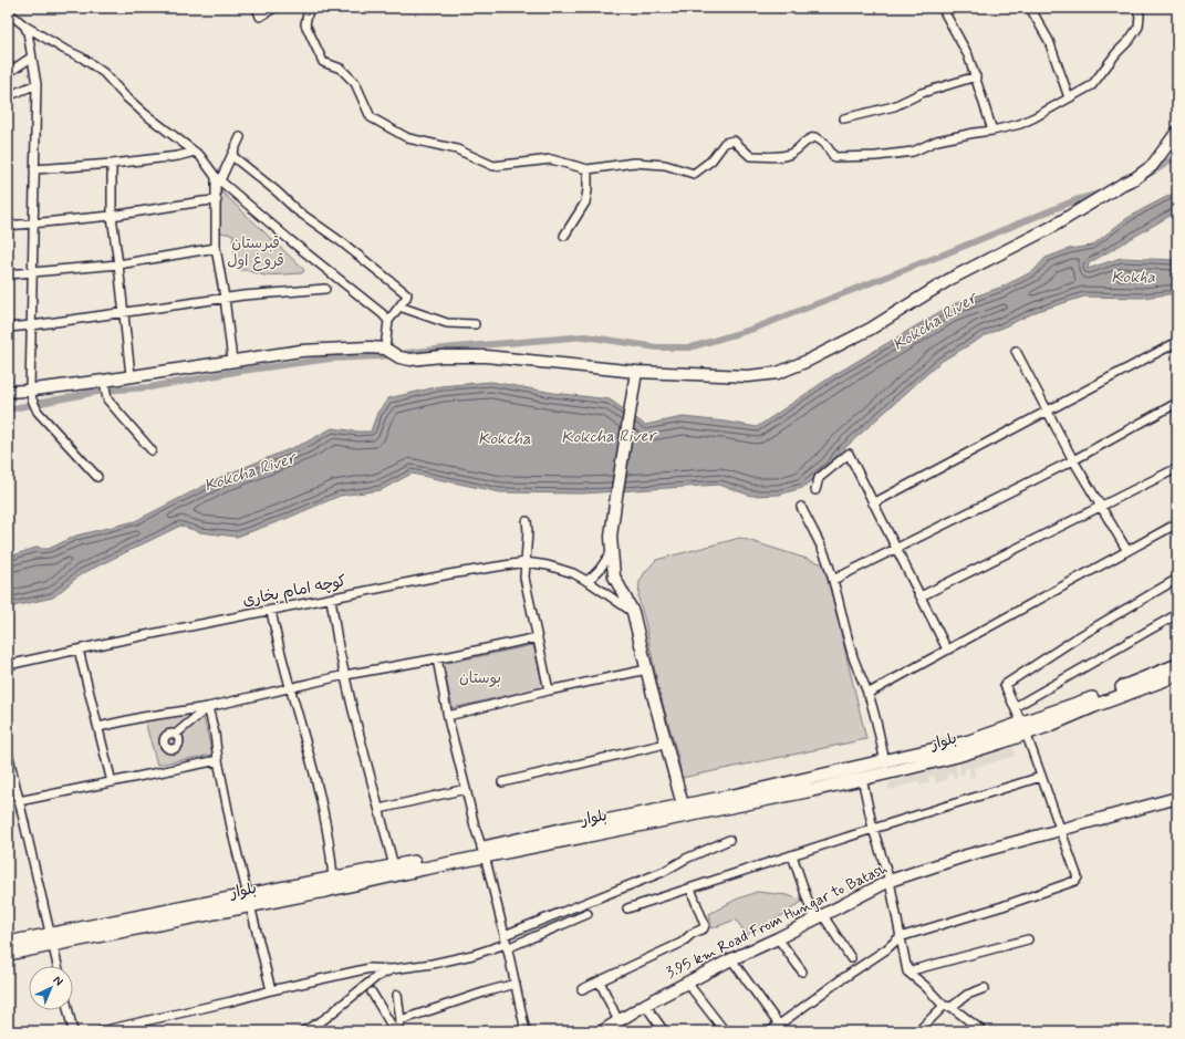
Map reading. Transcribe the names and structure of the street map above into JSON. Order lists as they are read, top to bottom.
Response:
{
  "streets": {
    "main road": ["بلوار"],
    "street": ["کوچه امام بخاری", "3.95 km Road From Hungar to Batash"]
  },
  "water": ["Kokha", "Kokcha River", "Kokcha"],
  "parks": ["قبرستان قروغ اول", "بوستان"],
  "north": "top right"
}
